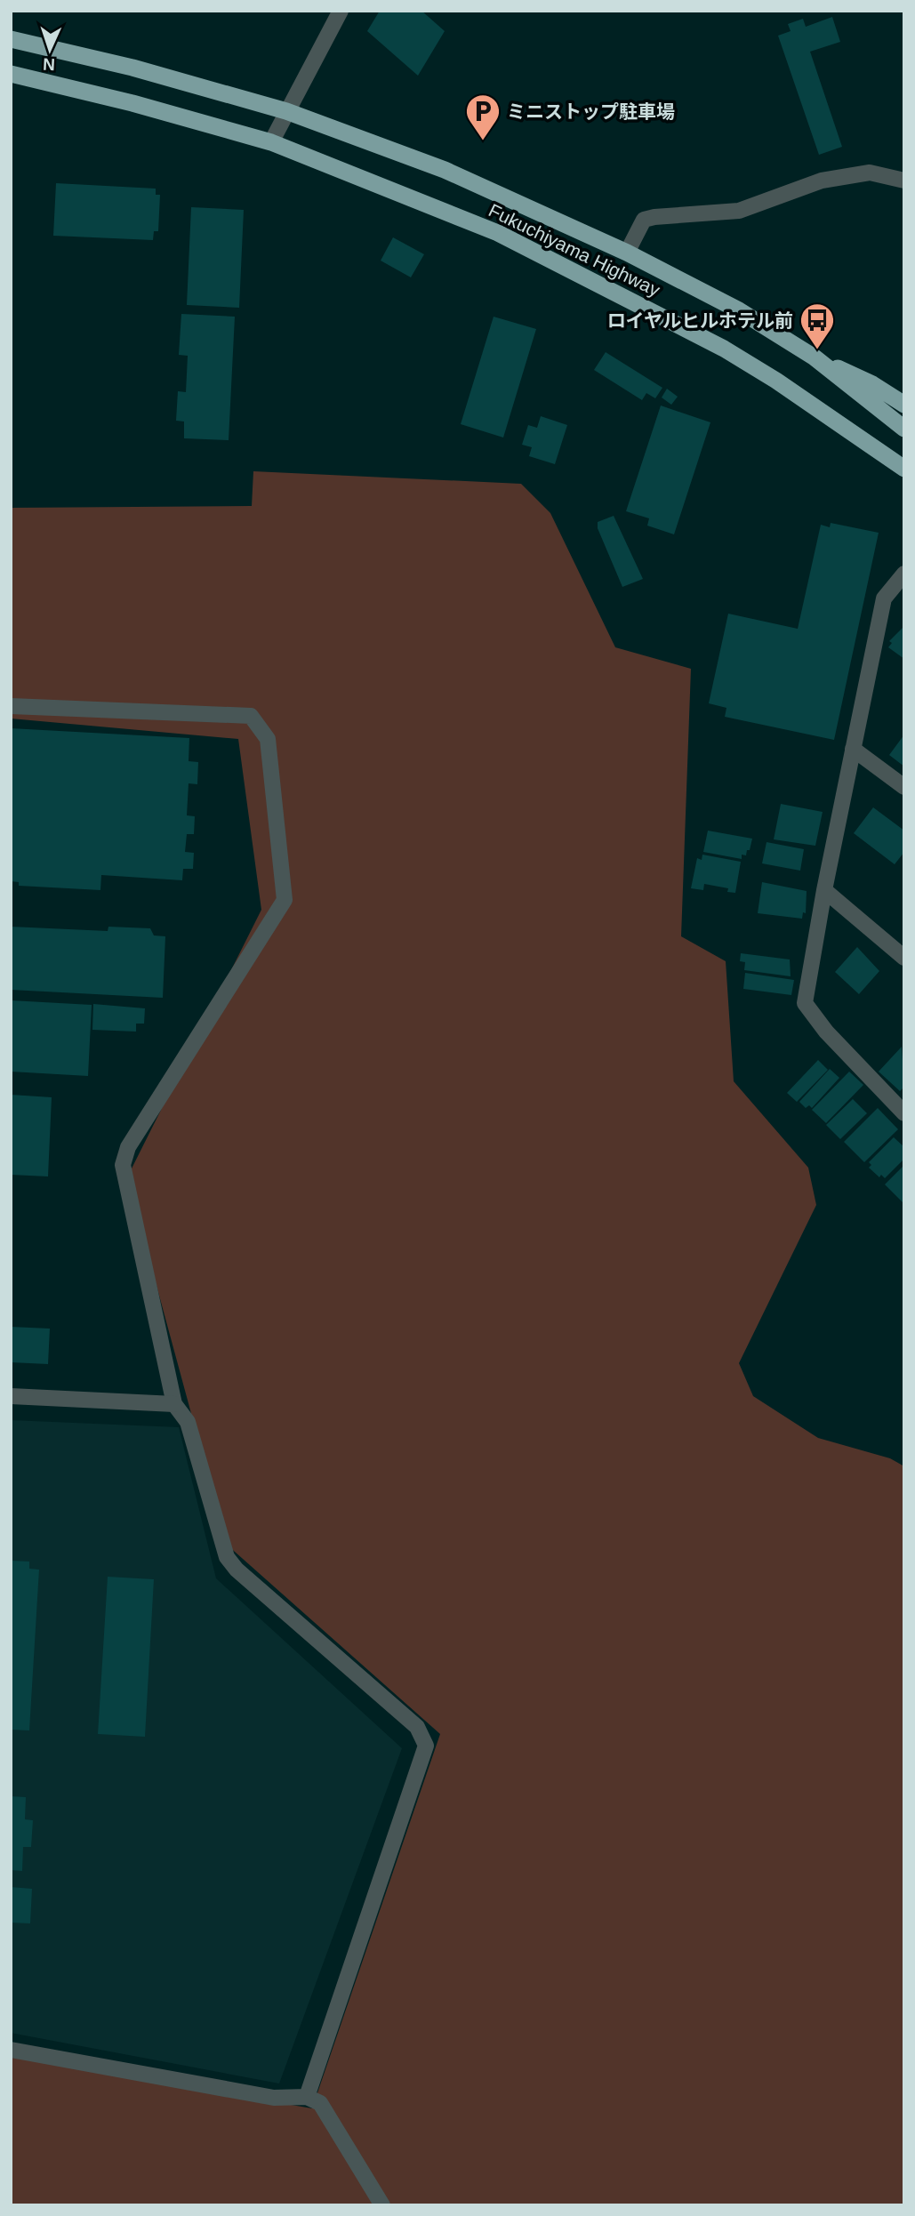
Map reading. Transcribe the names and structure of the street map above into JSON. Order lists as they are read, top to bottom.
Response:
{
  "streets": {
    "highway": ["Fukuchiyama Highway"]
  },
  "places": {
    "parking": ["ミニストップ駐車場"],
    "bus stop": ["ロイヤルヒルホテル前"]
  },
  "north": "bottom"
}
